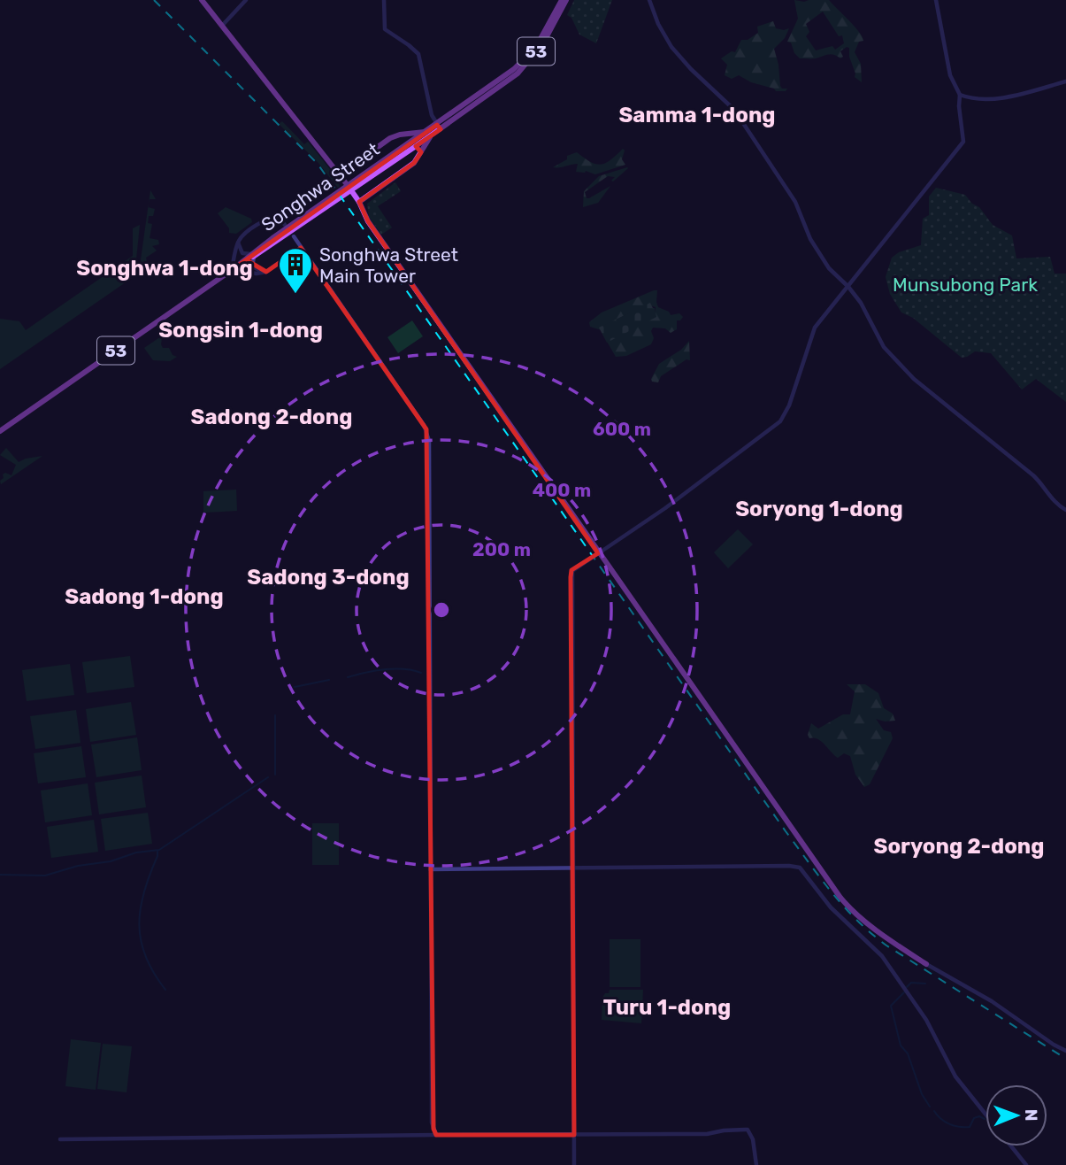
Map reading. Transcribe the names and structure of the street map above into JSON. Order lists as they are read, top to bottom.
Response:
{
  "streets": {
    "main road": ["53", "Songhwa Street"]
  },
  "crossings": [
    ["53", "Songhwa Street"]
  ],
  "districts": [
    "Samma 1-dong",
    "Songhwa 1-dong",
    "Songsin 1-dong",
    "Sadong 2-dong",
    "Soryong 1-dong",
    "Sadong 3-dong",
    "Sadong 1-dong",
    "Soryong 2-dong",
    "Turu 1-dong"
  ],
  "parks": ["Munsubong Park"],
  "places": {
    "building": ["Songhwa Street Main Tower"]
  },
  "north": "right",
  "rings": ["600 m", "400 m", "200 m"]
}
